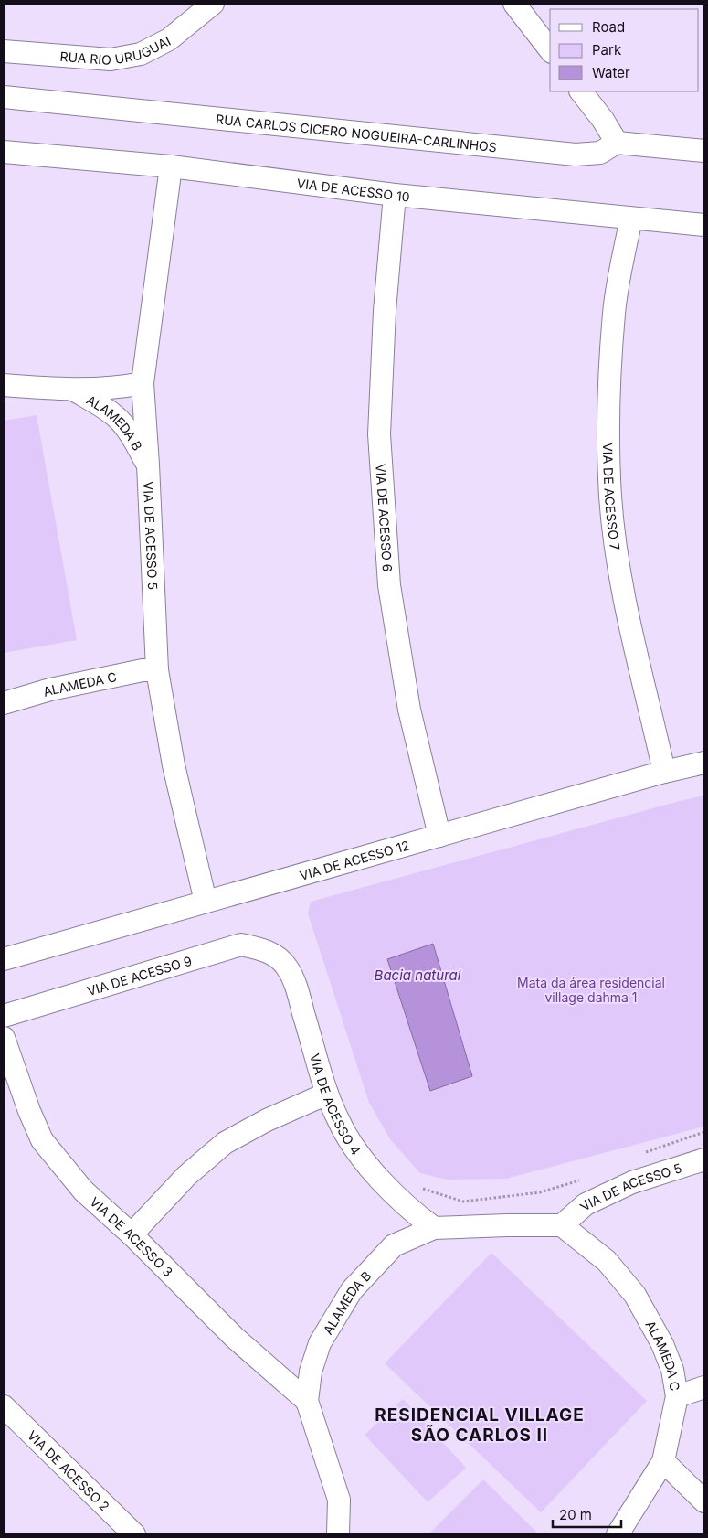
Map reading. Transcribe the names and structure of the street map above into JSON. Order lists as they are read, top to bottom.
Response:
{
  "streets": {
    "street": [
      "RUA RIO URUGUAI",
      "RUA CARLOS CICERO NOGUEIRA-CARLINHOS",
      "VIA DE ACESSO 10",
      "ALAMEDA B",
      "VIA DE ACESSO 7",
      "VIA DE ACESSO 6",
      "VIA DE ACESSO 5",
      "ALAMEDA C",
      "VIA DE ACESSO 12",
      "VIA DE ACESSO 9",
      "VIA DE ACESSO 4",
      "VIA DE ACESSO 3",
      "VIA DE ACESSO 2"
    ]
  },
  "crossings": [
    ["VIA DE ACESSO 10", "VIA DE ACESSO 7"],
    ["VIA DE ACESSO 10", "VIA DE ACESSO 6"],
    ["VIA DE ACESSO 10", "VIA DE ACESSO 5"],
    ["ALAMEDA B", "VIA DE ACESSO 5"],
    ["ALAMEDA B", "ALAMEDA C"],
    ["ALAMEDA B", "VIA DE ACESSO 4"],
    ["ALAMEDA B", "VIA DE ACESSO 3"],
    ["VIA DE ACESSO 7", "VIA DE ACESSO 12"],
    ["VIA DE ACESSO 6", "VIA DE ACESSO 12"],
    ["VIA DE ACESSO 5", "ALAMEDA C"],
    ["VIA DE ACESSO 5", "VIA DE ACESSO 12"],
    ["VIA DE ACESSO 9", "VIA DE ACESSO 4"]
  ],
  "districts": ["RESIDENCIAL VILLAGE SÃO CARLOS II"],
  "water": ["Bacia natural"],
  "parks": ["Mata da área residencial village dahma 1"],
  "legend": ["Road", "Park", "Water"],
  "scale_bar": "20 m"
}
